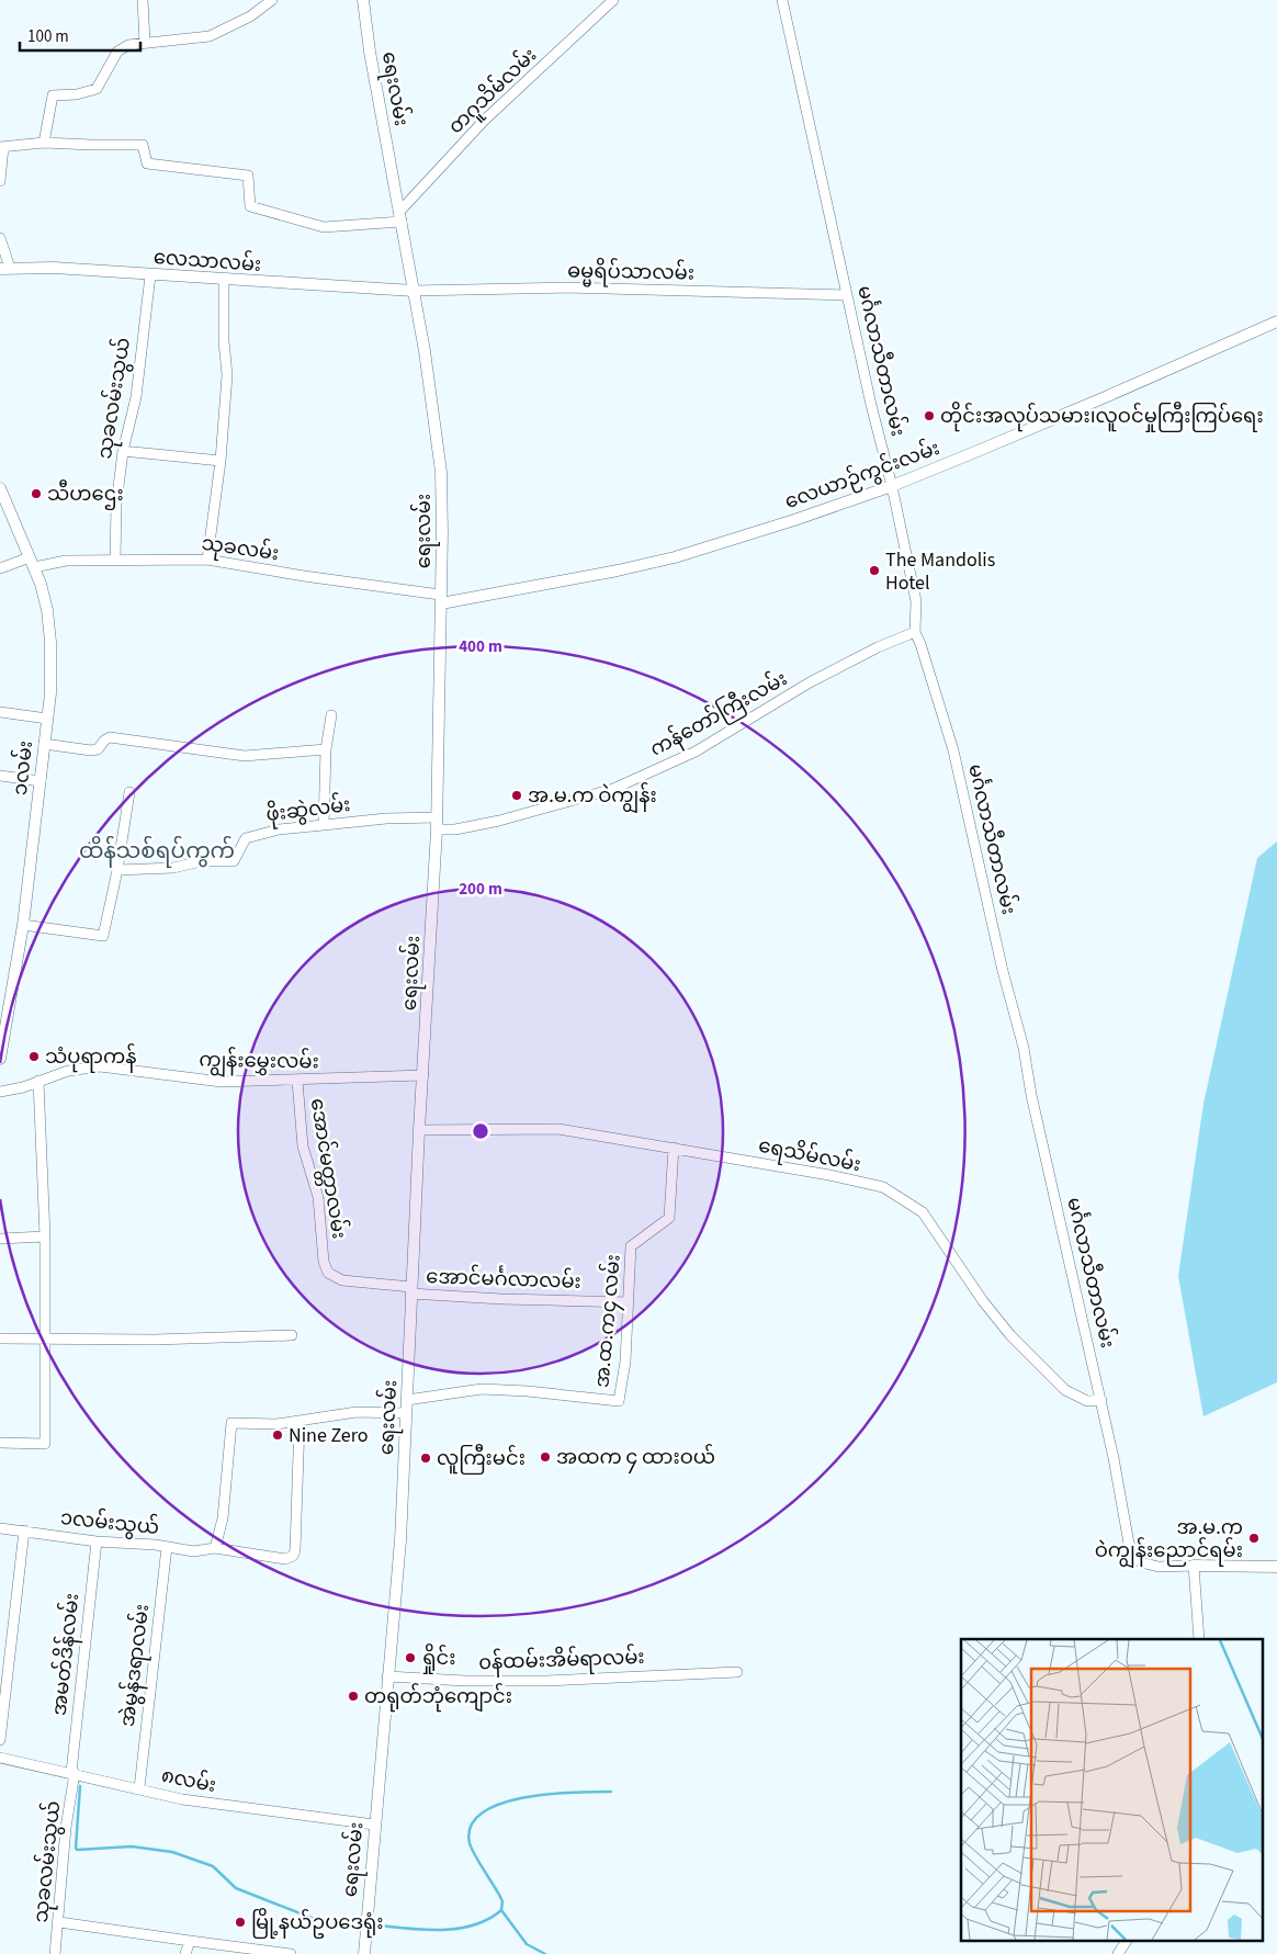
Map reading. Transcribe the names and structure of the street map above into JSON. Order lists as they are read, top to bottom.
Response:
{
  "streets": {
    "street": [
      "ရေးလမ်း",
      "တဂူသိမ်လမ်း",
      "လေသာလမ်း",
      "ဓမ္မရိပ်သာလမ်း",
      "မင်္ဂလာသီတာလမ်း",
      "သုခလမ်းသွယ်",
      "လေယာဉ်ကွင်းလမ်း",
      "သုခလမ်း",
      "ကန်တော်ကြီးလမ်း",
      "၁လမ်း",
      "ဖိုးဆွဲလမ်း",
      "ကျွန်းမွှေးလမ်း",
      "ရေသိမ်လမ်း",
      "အောင်မတ္တာလမ်း",
      "အောင်မင်္ဂလာလမ်း",
      "အ.ထ.က၄ လမ်း",
      "၁လမ်းသွယ်",
      "အမတ်ဒိန်လမ်း",
      "၀န်ထမ်းအိမ်ရာလမ်း",
      "အဲမွန်ဒရာလမ်း",
      "၈လမ်း"
    ]
  },
  "crossings": [
    ["ရေးလမ်း", "တဂူသိမ်လမ်း"],
    ["ရေးလမ်း", "လေသာလမ်း"],
    ["ရေးလမ်း", "ဓမ္မရိပ်သာလမ်း"],
    ["ရေးလမ်း", "လေယာဉ်ကွင်းလမ်း"],
    ["ရေးလမ်း", "သုခလမ်း"],
    ["ရေးလမ်း", "ကန်တော်ကြီးလမ်း"],
    ["ရေးလမ်း", "ဖိုးဆွဲလမ်း"],
    ["ရေးလမ်း", "ကျွန်းမွှေးလမ်း"],
    ["ရေးလမ်း", "ရေသိမ်လမ်း"],
    ["ရေးလမ်း", "အောင်မတ္တာလမ်း"],
    ["ရေးလမ်း", "အောင်မင်္ဂလာလမ်း"],
    ["ရေးလမ်း", "အ.ထ.က၄ လမ်း"],
    ["ရေးလမ်း", "၀န်ထမ်းအိမ်ရာလမ်း"],
    ["ရေးလမ်း", "၈လမ်း"],
    ["လေသာလမ်း", "ဓမ္မရိပ်သာလမ်း"],
    ["လေသာလမ်း", "သုခလမ်းသွယ်"],
    ["ဓမ္မရိပ်သာလမ်း", "မင်္ဂလာသီတာလမ်း"],
    ["မင်္ဂလာသီတာလမ်း", "လေယာဉ်ကွင်းလမ်း"],
    ["မင်္ဂလာသီတာလမ်း", "ကန်တော်ကြီးလမ်း"],
    ["မင်္ဂလာသီတာလမ်း", "ရေသိမ်လမ်း"],
    ["သုခလမ်းသွယ်", "သုခလမ်း"],
    ["သုခလမ်းသွယ်", "အမတ်ဒိန်လမ်း"],
    ["သုခလမ်းသွယ်", "၈လမ်း"],
    ["လေယာဉ်ကွင်းလမ်း", "သုခလမ်း"],
    ["သုခလမ်း", "၁လမ်း"],
    ["ကျွန်းမွှေးလမ်း", "အောင်မတ္တာလမ်း"],
    ["ရေသိမ်လမ်း", "အ.ထ.က၄ လမ်း"],
    ["အောင်မတ္တာလမ်း", "အောင်မင်္ဂလာလမ်း"],
    ["အောင်မင်္ဂလာလမ်း", "အ.ထ.က၄ လမ်း"],
    ["၁လမ်းသွယ်", "အမတ်ဒိန်လမ်း"],
    ["၁လမ်းသွယ်", "အဲမွန်ဒရာလမ်း"],
    ["အမတ်ဒိန်လမ်း", "၈လမ်း"],
    ["အဲမွန်ဒရာလမ်း", "၈လမ်း"]
  ],
  "districts": ["ထိန်သစ်ရပ်ကွက်"],
  "places": [
    "တိုင်းအလုပ်သမား၊လူဝင်မှုကြီးကြပ်ရေး",
    "သီဟဌေး",
    "The Mandolis Hotel",
    "အ.မ.က ဝဲကျွန်း",
    "သံပုရာကန်",
    "Nine Zero",
    "အထက ၄ ထားဝယ်",
    "လူကြီးမင်း",
    "အ.မ.က ဝဲကျွန်းညောင်ရမ်း",
    "ရှိုင်း",
    "တရုတ်ဘုံကျောင်း",
    "မြို့နယ်ဥပဒေရုံး"
  ],
  "scale_bar": "100 m",
  "rings": ["400 m", "200 m"]
}
